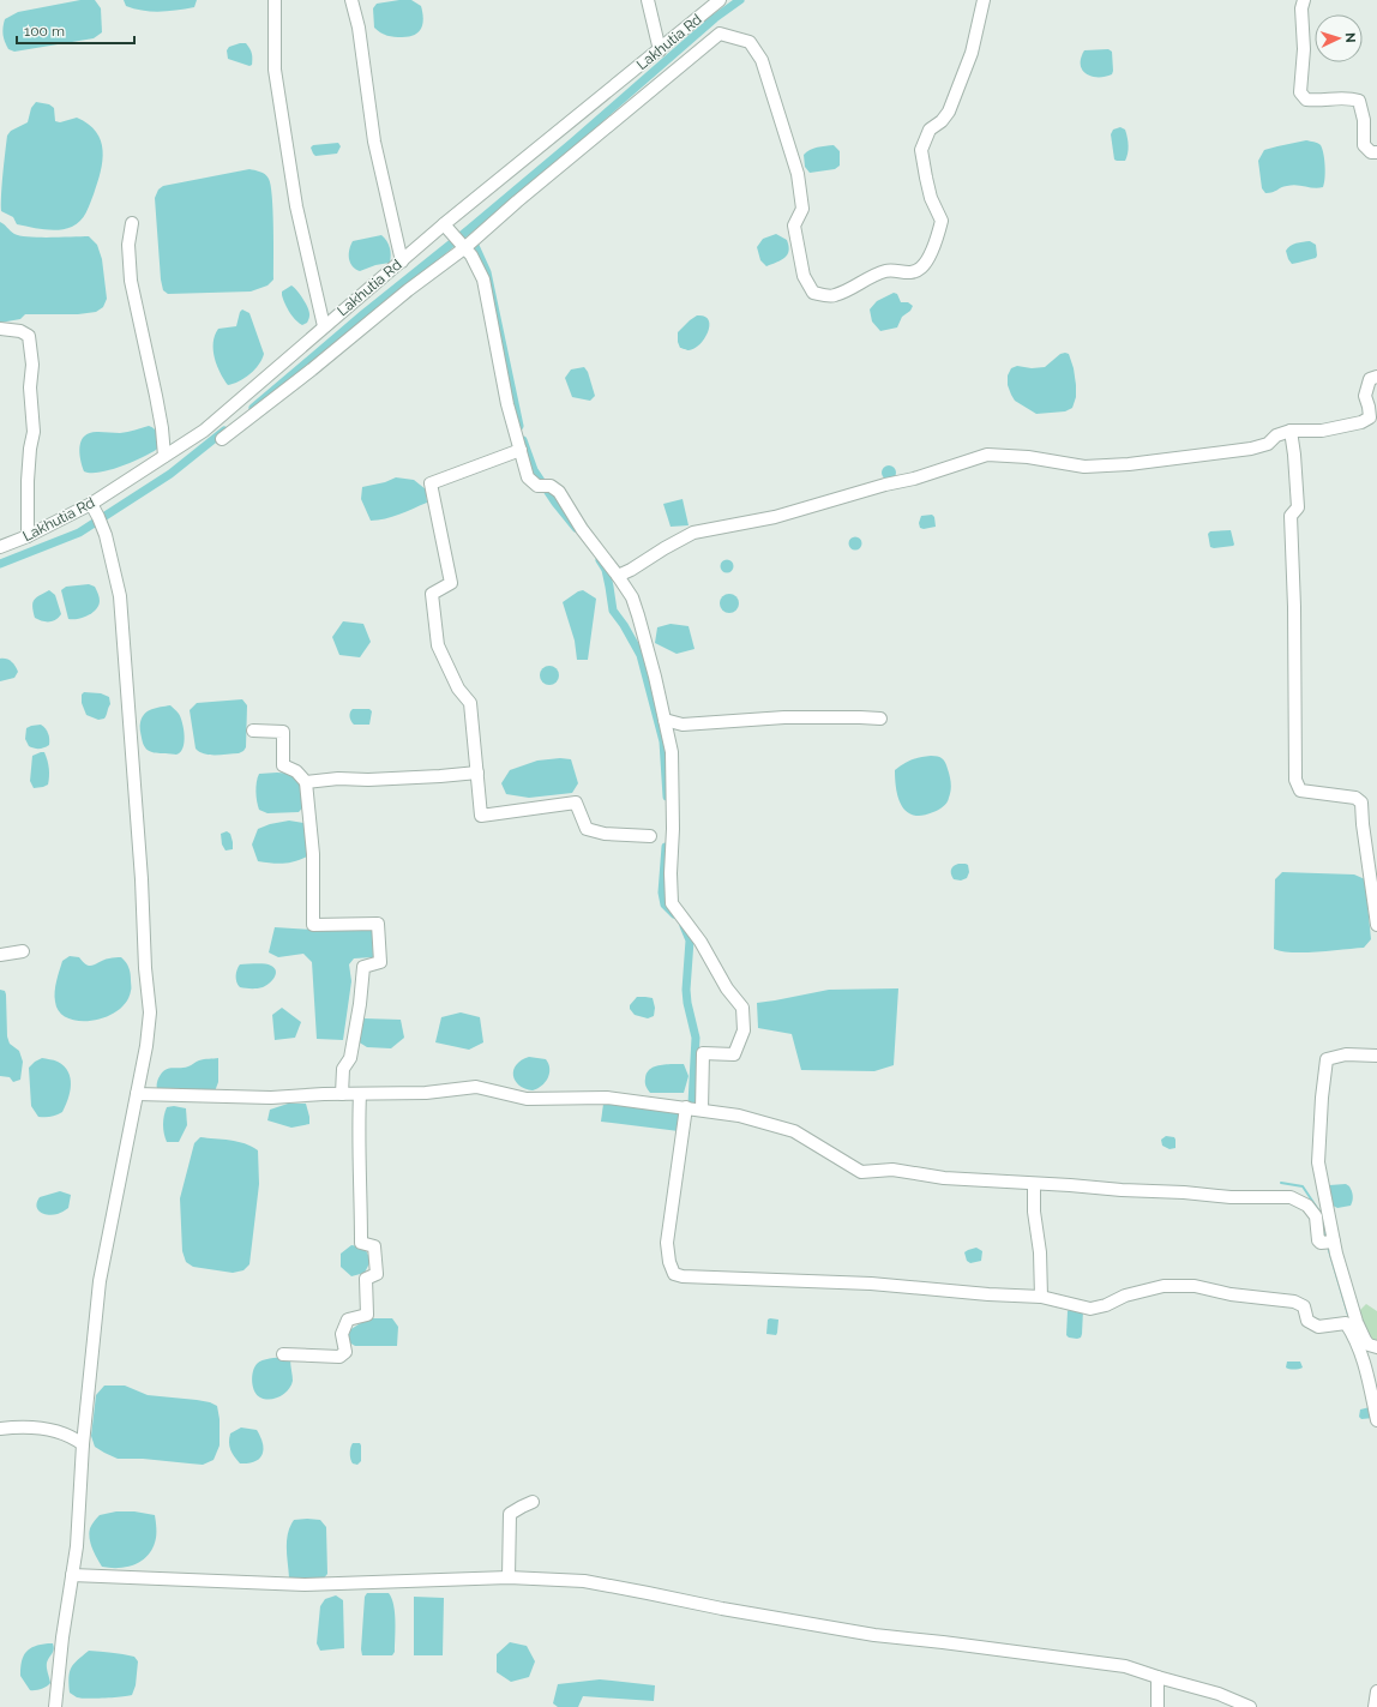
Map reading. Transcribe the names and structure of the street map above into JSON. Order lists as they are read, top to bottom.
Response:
{
  "streets": {
    "street": ["Lakhutia Rd"]
  },
  "scale_bar": "100 m",
  "north": "right"
}
